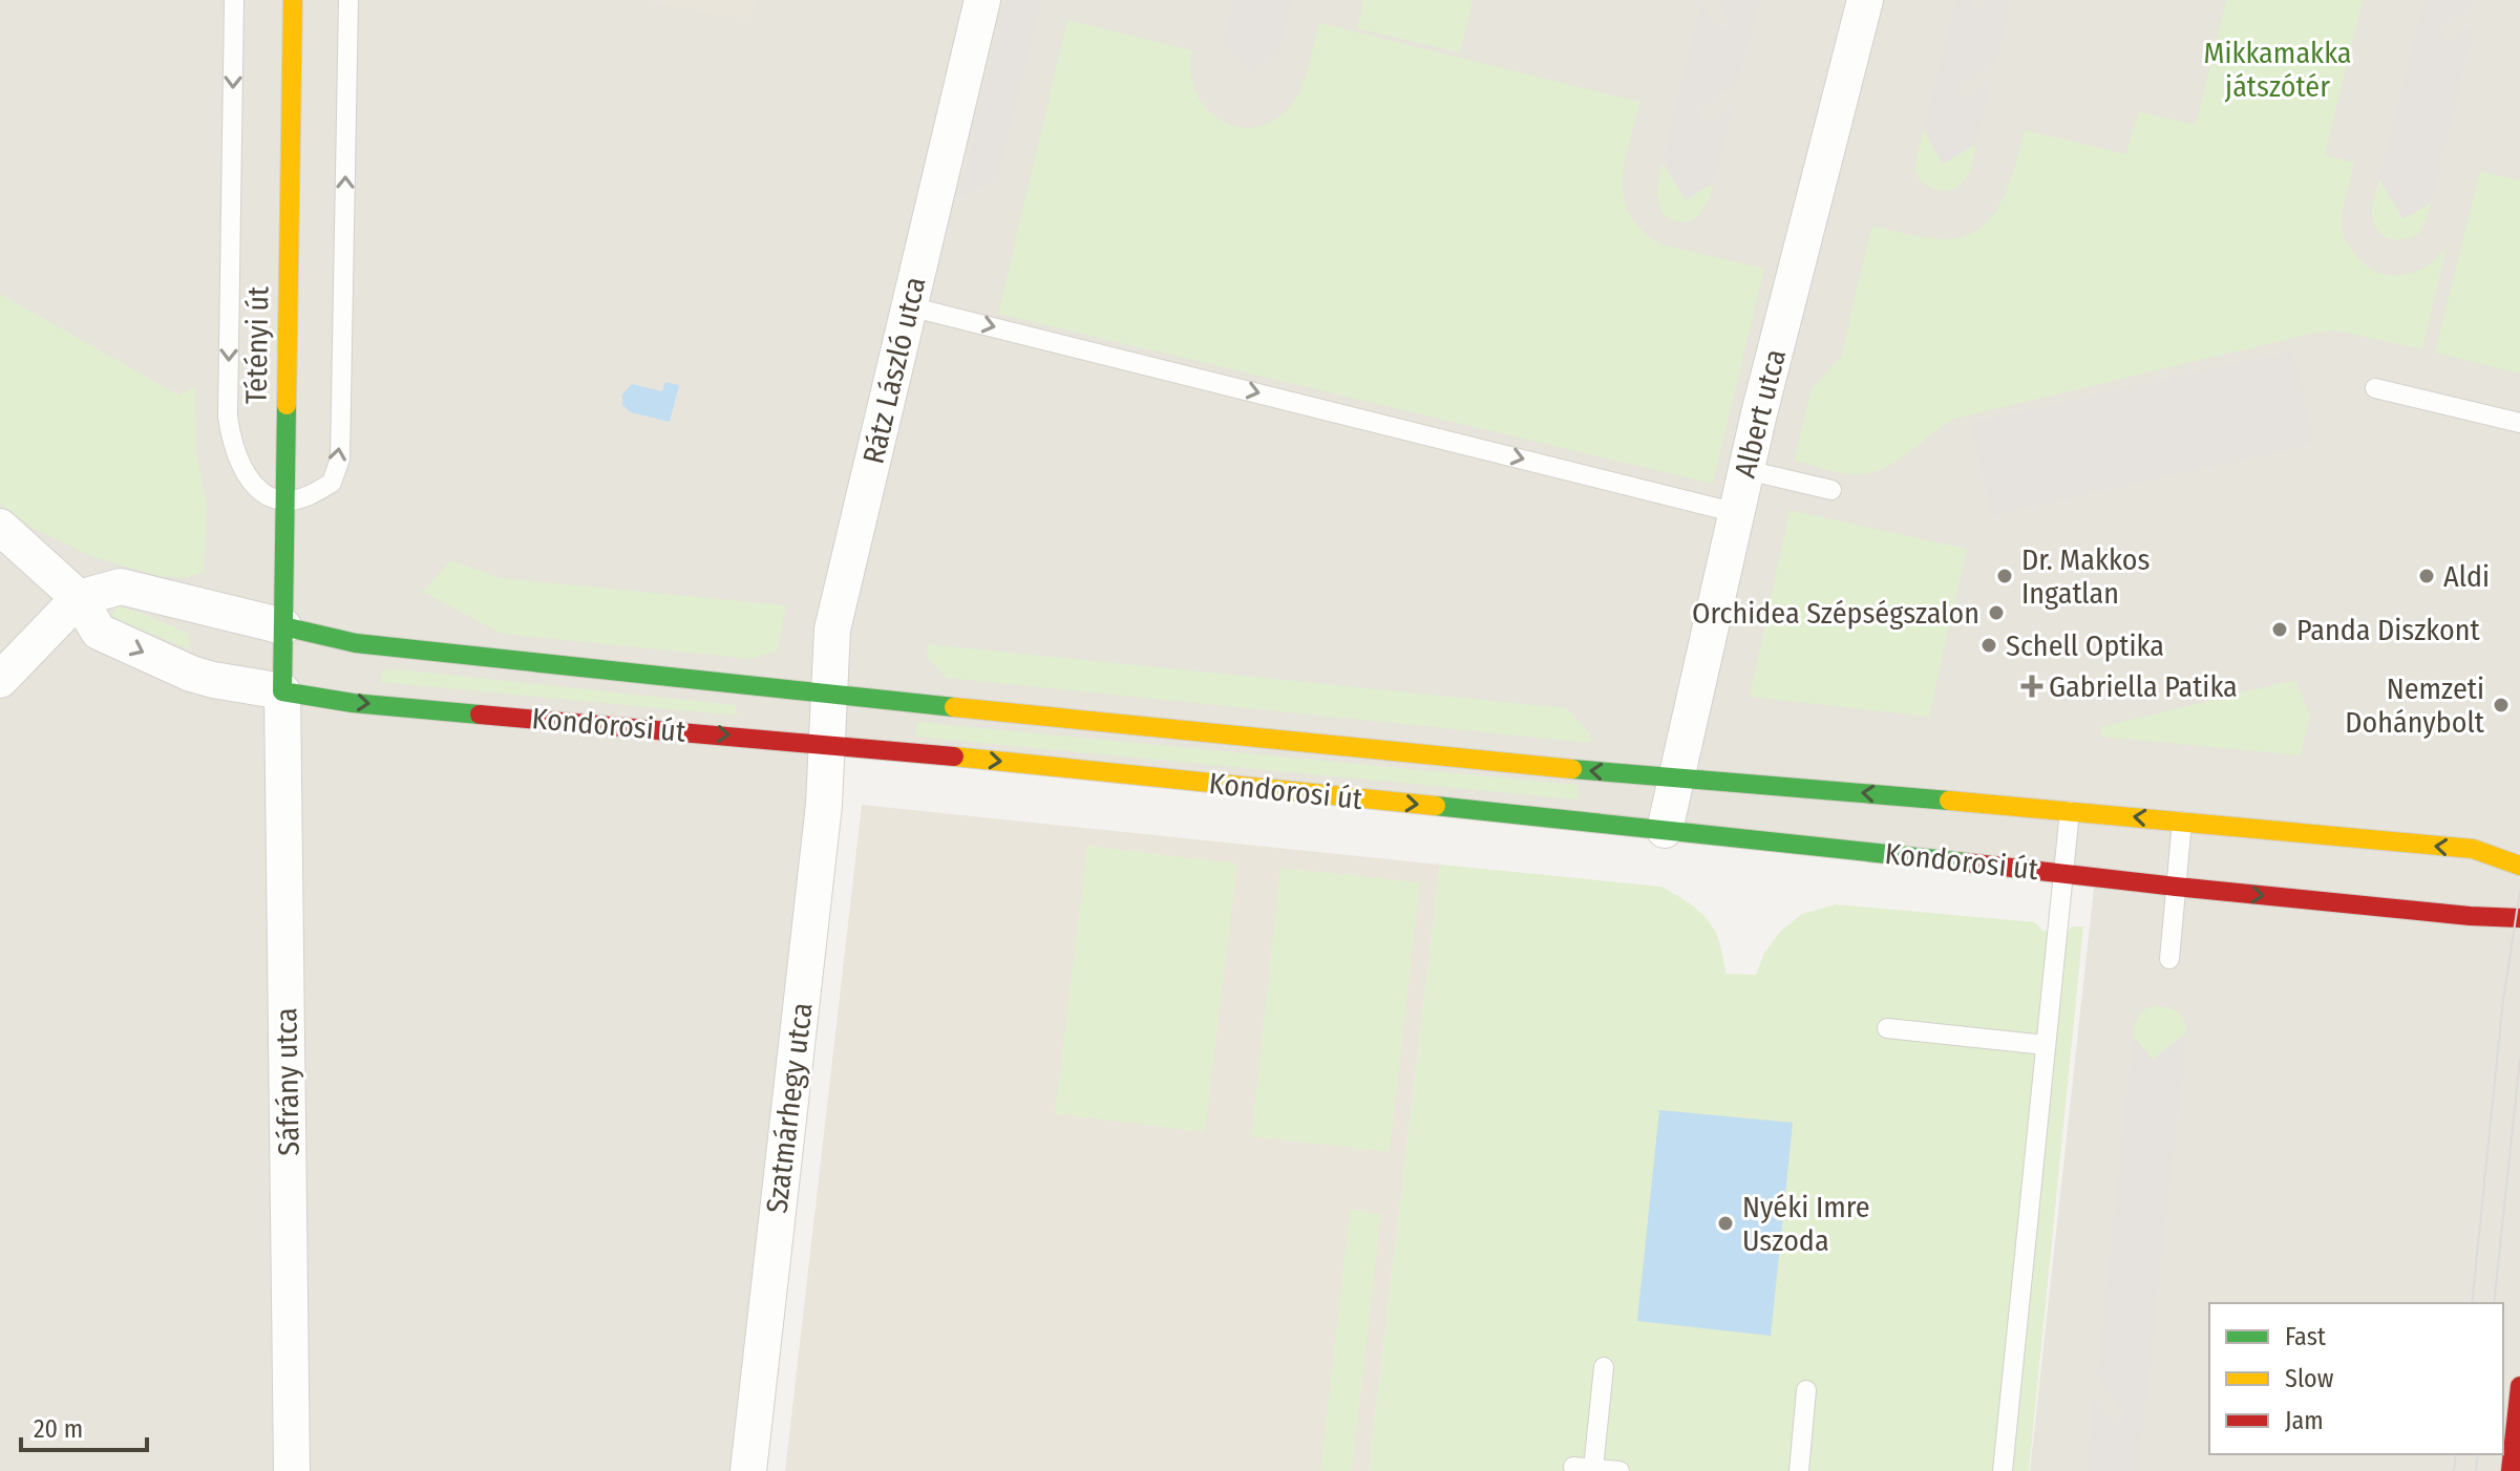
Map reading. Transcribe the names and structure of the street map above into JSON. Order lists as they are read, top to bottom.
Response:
{
  "streets": {
    "street": [
      "Tétényi út",
      "Rátz László utca",
      "Albert utca",
      "Kondorosi út",
      "Sáfrány utca",
      "Szatmárhegy utca"
    ]
  },
  "crossings": [
    ["Tétényi út", "Kondorosi út"],
    ["Tétényi út", "Sáfrány utca"],
    ["Rátz László utca", "Kondorosi út"],
    ["Rátz László utca", "Szatmárhegy utca"],
    ["Albert utca", "Kondorosi út"],
    ["Kondorosi út", "Sáfrány utca"],
    ["Kondorosi út", "Szatmárhegy utca"]
  ],
  "parks": ["Mikkamakka játszótér"],
  "places": {
    "other": [
      "Dr. Makkos Ingatlan",
      "Aldi",
      "Orchidea Szépségszalon",
      "Panda Diszkont",
      "Schell Optika",
      "Nemzeti Dohánybolt",
      "Nyéki Imre Uszoda"
    ],
    "health": ["Gabriella Patika"]
  },
  "legend": ["Fast", "Slow", "Jam"],
  "scale_bar": "20 m"
}
